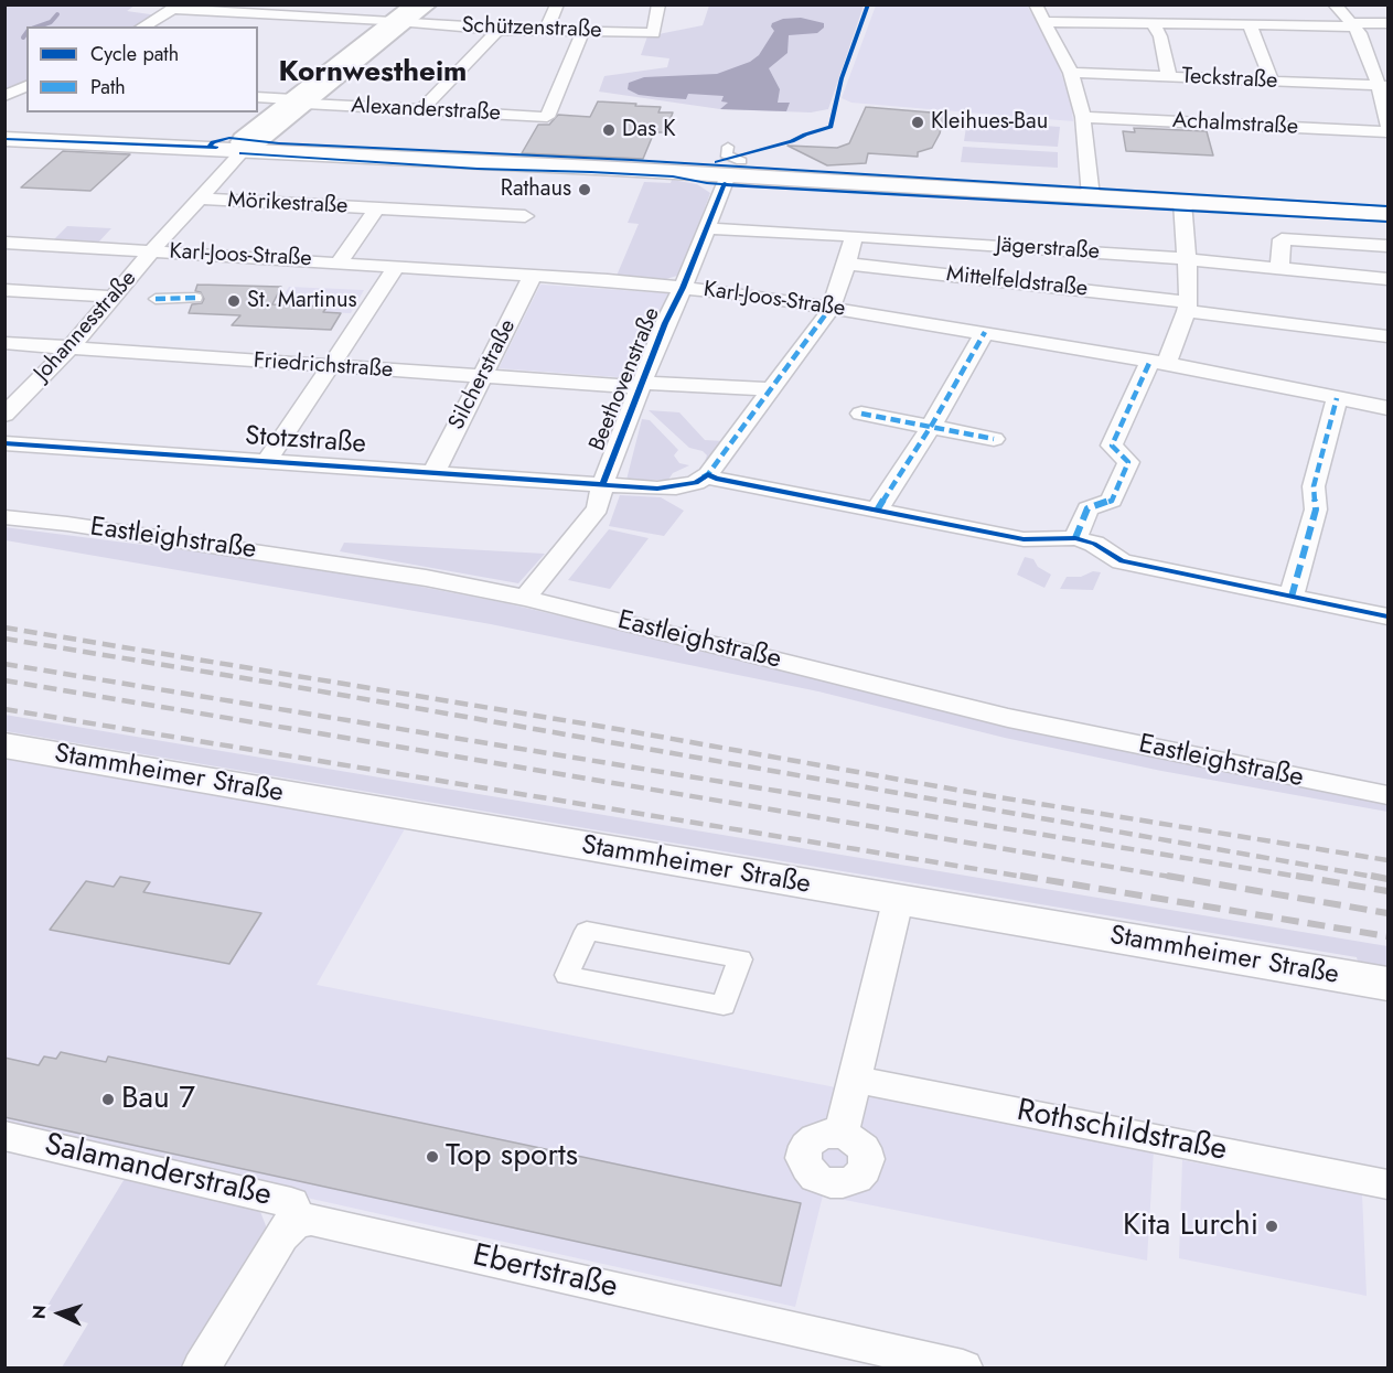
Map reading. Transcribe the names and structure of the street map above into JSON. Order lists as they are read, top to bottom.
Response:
{
  "streets": {
    "main road": ["Stammheimer Straße"],
    "street": [
      "Schützenstraße",
      "Teckstraße",
      "Alexanderstraße",
      "Achalmstraße",
      "Mörikestraße",
      "Jägerstraße",
      "Karl-Joos-Straße",
      "Mittelfeldstraße",
      "Johannesstraße",
      "Friedrichstraße",
      "Silcherstraße",
      "Beethovenstraße",
      "Stotzstraße",
      "Eastleighstraße",
      "Rothschildstraße",
      "Salamanderstraße",
      "Ebertstraße"
    ]
  },
  "crossings": [
    ["Schützenstraße", "Alexanderstraße"],
    ["Mörikestraße", "Karl-Joos-Straße"],
    ["Mörikestraße", "Johannesstraße"],
    ["Jägerstraße", "Beethovenstraße"],
    ["Karl-Joos-Straße", "Johannesstraße"],
    ["Karl-Joos-Straße", "Silcherstraße"],
    ["Karl-Joos-Straße", "Beethovenstraße"],
    ["Johannesstraße", "Friedrichstraße"],
    ["Friedrichstraße", "Silcherstraße"],
    ["Friedrichstraße", "Beethovenstraße"],
    ["Friedrichstraße", "Stotzstraße"],
    ["Silcherstraße", "Stotzstraße"],
    ["Beethovenstraße", "Stotzstraße"],
    ["Beethovenstraße", "Eastleighstraße"],
    ["Salamanderstraße", "Ebertstraße"]
  ],
  "districts": ["Kornwestheim"],
  "places": [
    "Kleihues-Bau",
    "Das K",
    "Rathaus",
    "St. Martinus",
    "Bau 7",
    "Top sports",
    "Kita Lurchi"
  ],
  "legend": ["Cycle path", "Path"],
  "north": "left"
}
